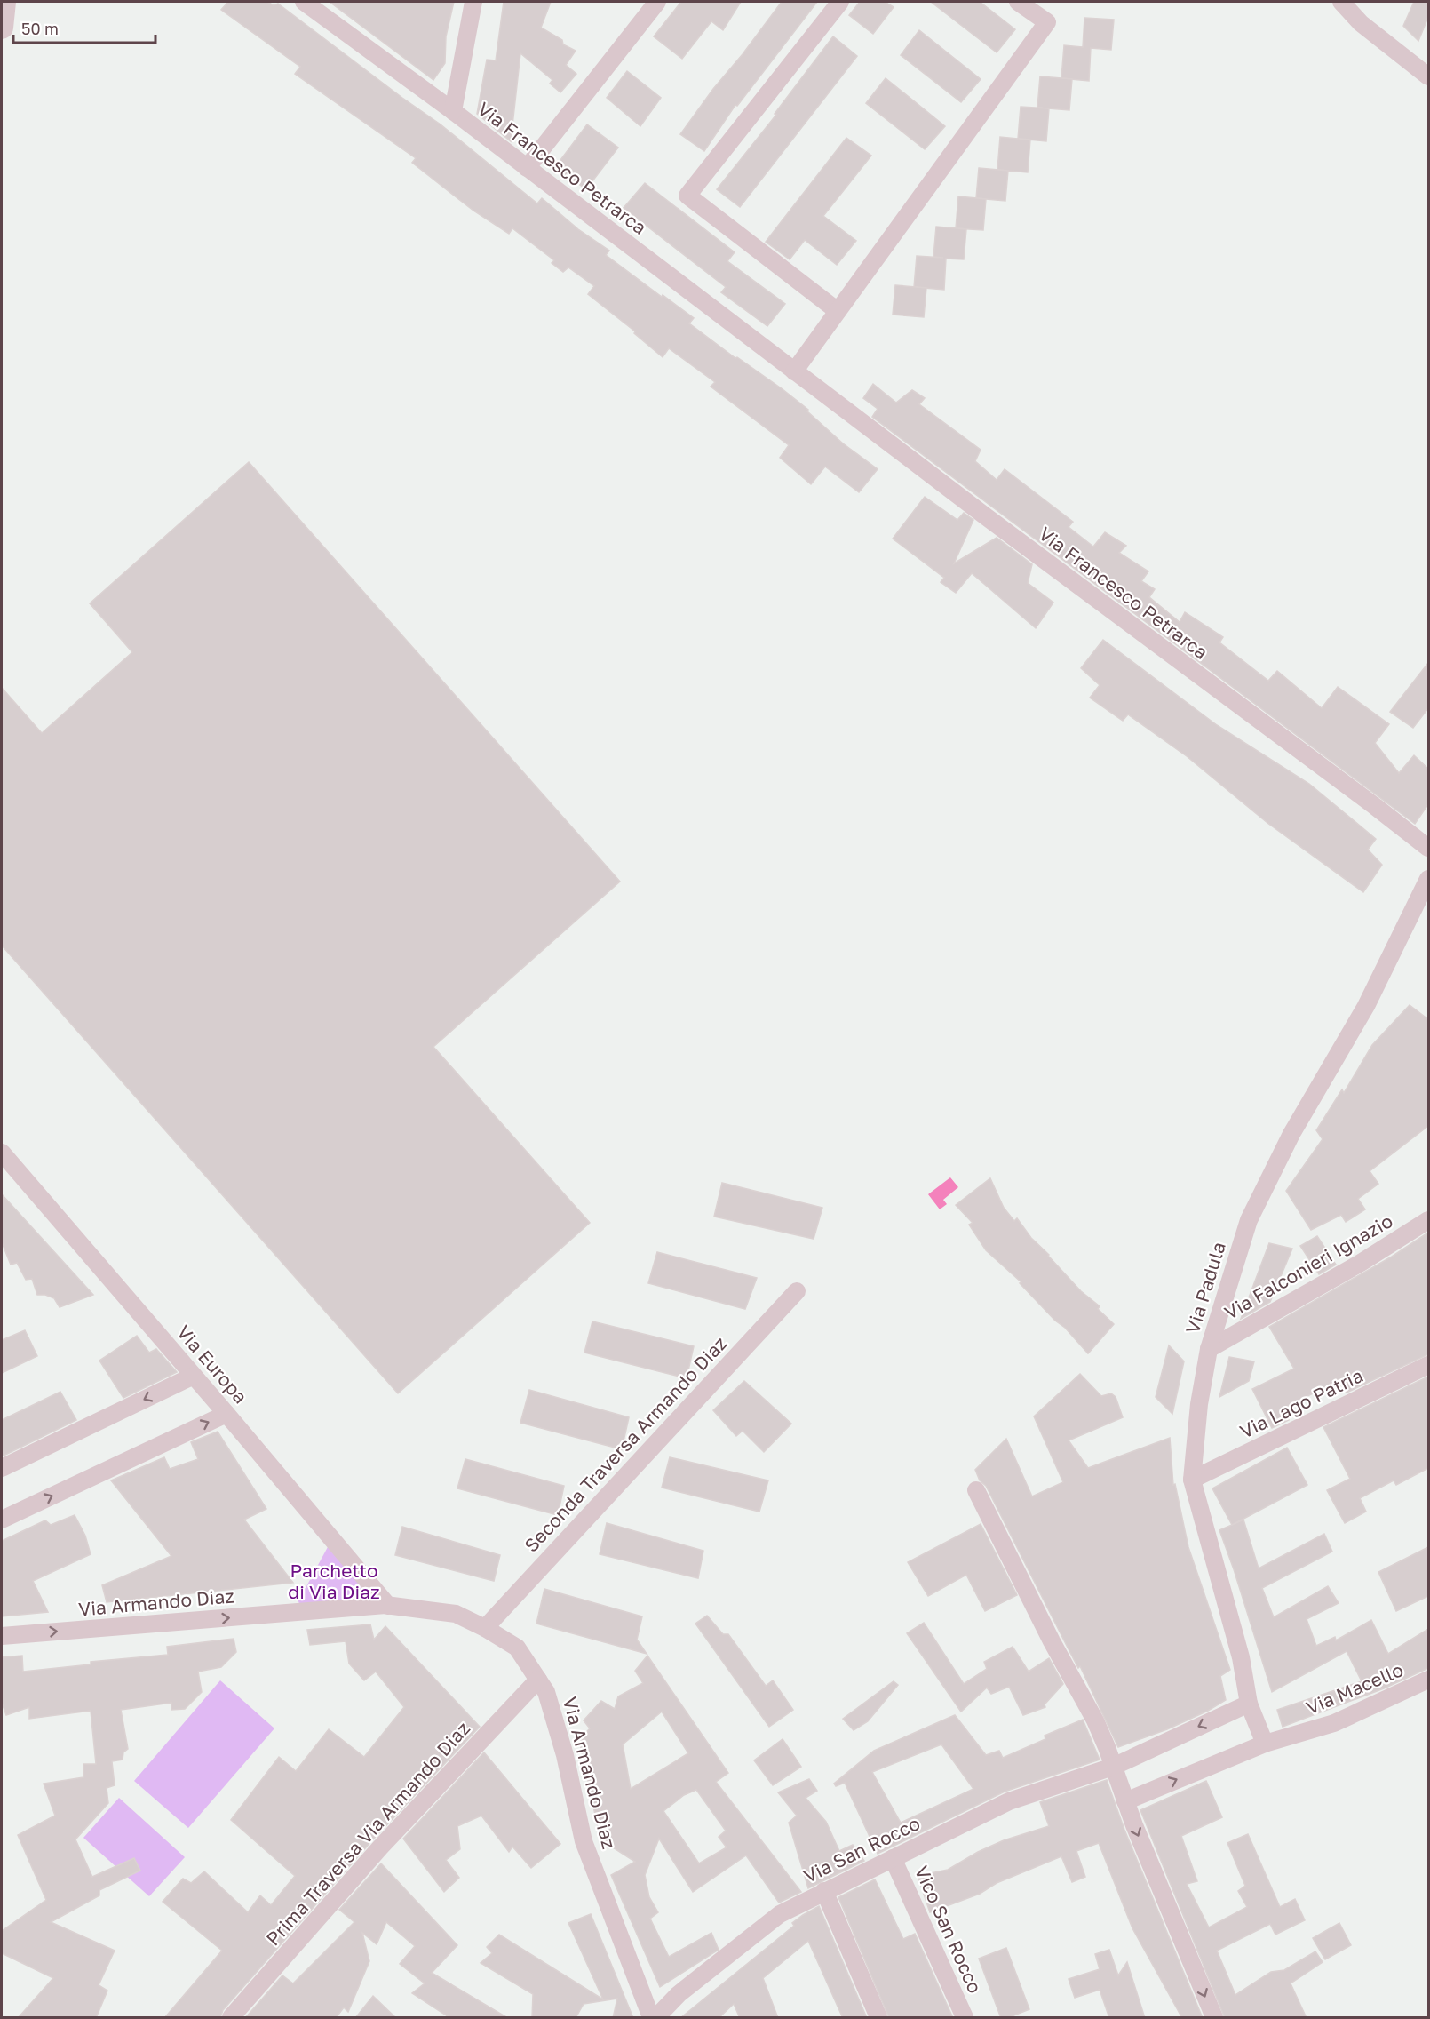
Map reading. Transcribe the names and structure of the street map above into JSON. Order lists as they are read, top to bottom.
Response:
{
  "streets": {
    "street": [
      "Via Francesco Petrarca",
      "Via Falconieri Ignazio",
      "Via Padula",
      "Via Europa",
      "Via Lago Patria",
      "Seconda Traversa Armando Diaz",
      "Via Armando Diaz",
      "Via Macello",
      "Prima Traversa Via Armando Diaz",
      "Via San Rocco",
      "Vico San Rocco"
    ]
  },
  "crossings": [
    ["Via Falconieri Ignazio", "Via Padula"],
    ["Via Padula", "Via Lago Patria"],
    ["Via Padula", "Via Macello"],
    ["Via Padula", "Via San Rocco"],
    ["Via Europa", "Via Armando Diaz"],
    ["Seconda Traversa Armando Diaz", "Via Armando Diaz"],
    ["Via Armando Diaz", "Prima Traversa Via Armando Diaz"],
    ["Via San Rocco", "Vico San Rocco"]
  ],
  "one_way": ["Via Armando Diaz", "Via Macello"],
  "parks": ["Parchetto di Via Diaz"],
  "scale_bar": "50 m"
}
